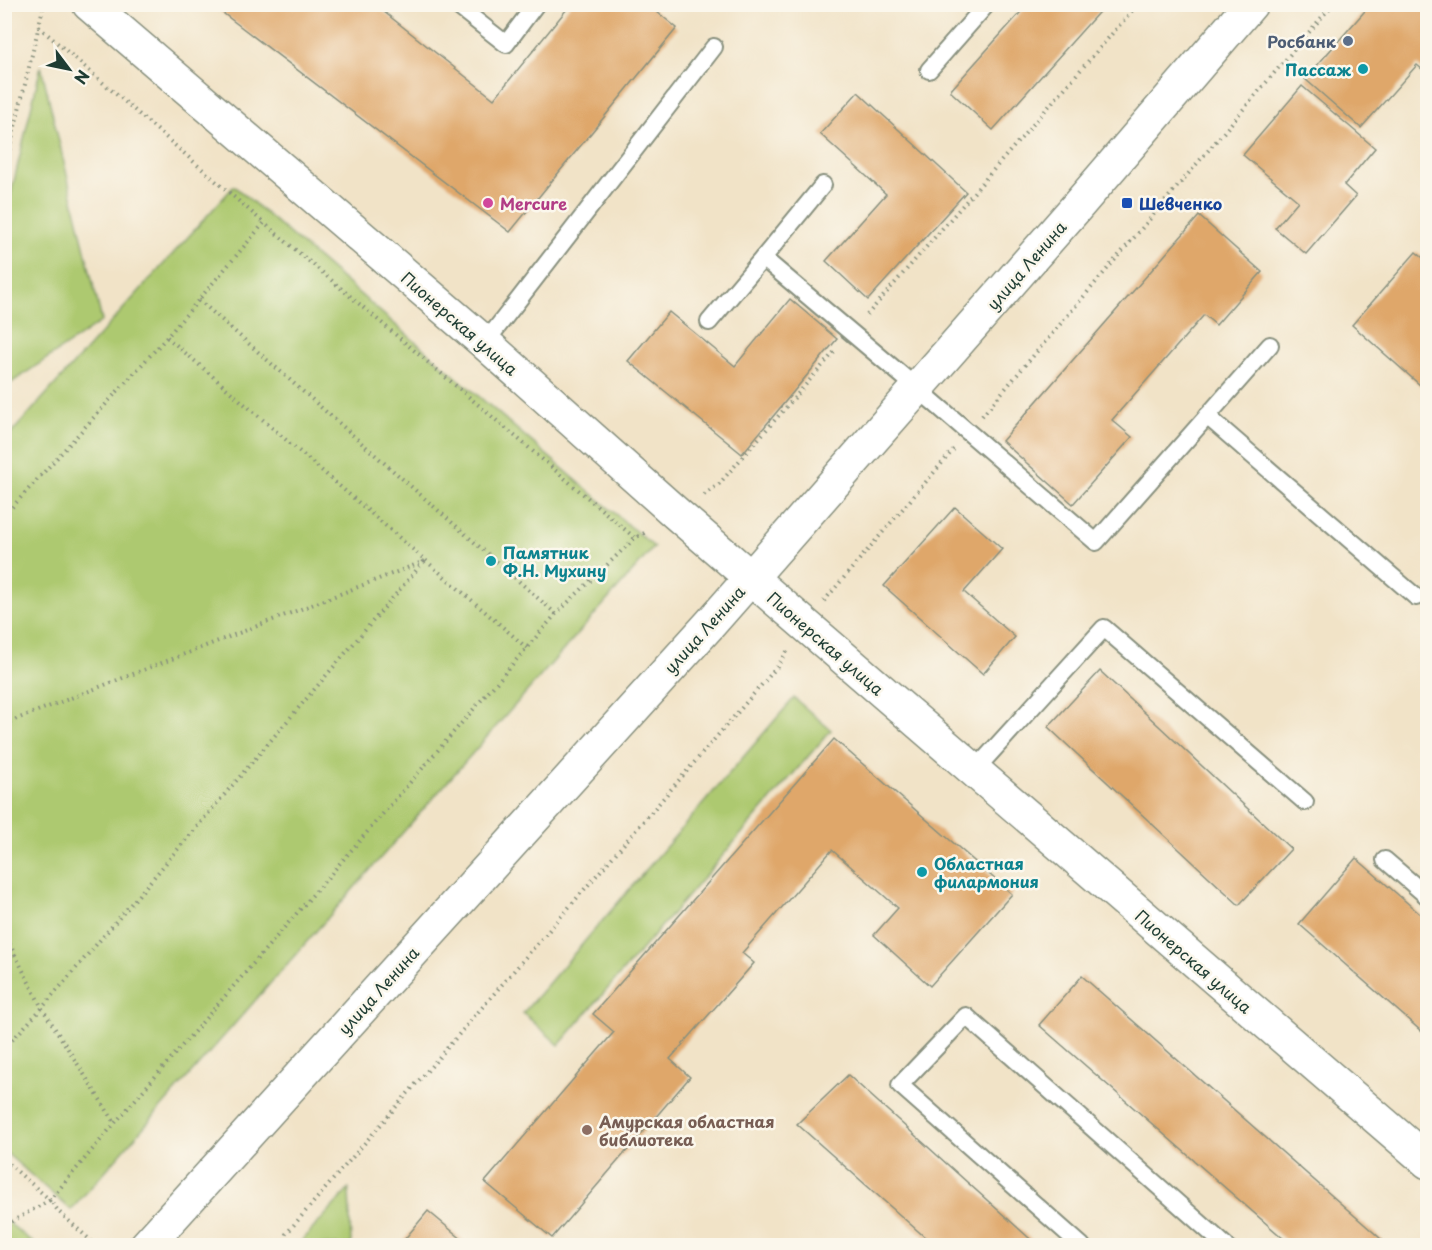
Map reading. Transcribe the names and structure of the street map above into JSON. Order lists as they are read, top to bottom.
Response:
{
  "streets": {
    "street": ["улица Ленина", "Пионерская улица"]
  },
  "crossings": [
    ["улица Ленина", "Пионерская улица"]
  ],
  "places": {
    "other": [
      "Росбанк",
      "Пассаж",
      "Mercure",
      "Памятник Ф.Н. Мухину",
      "Областная филармония",
      "Амурская областная библиотека"
    ],
    "transit": ["Шевченко"]
  },
  "north": "bottom right"
}
